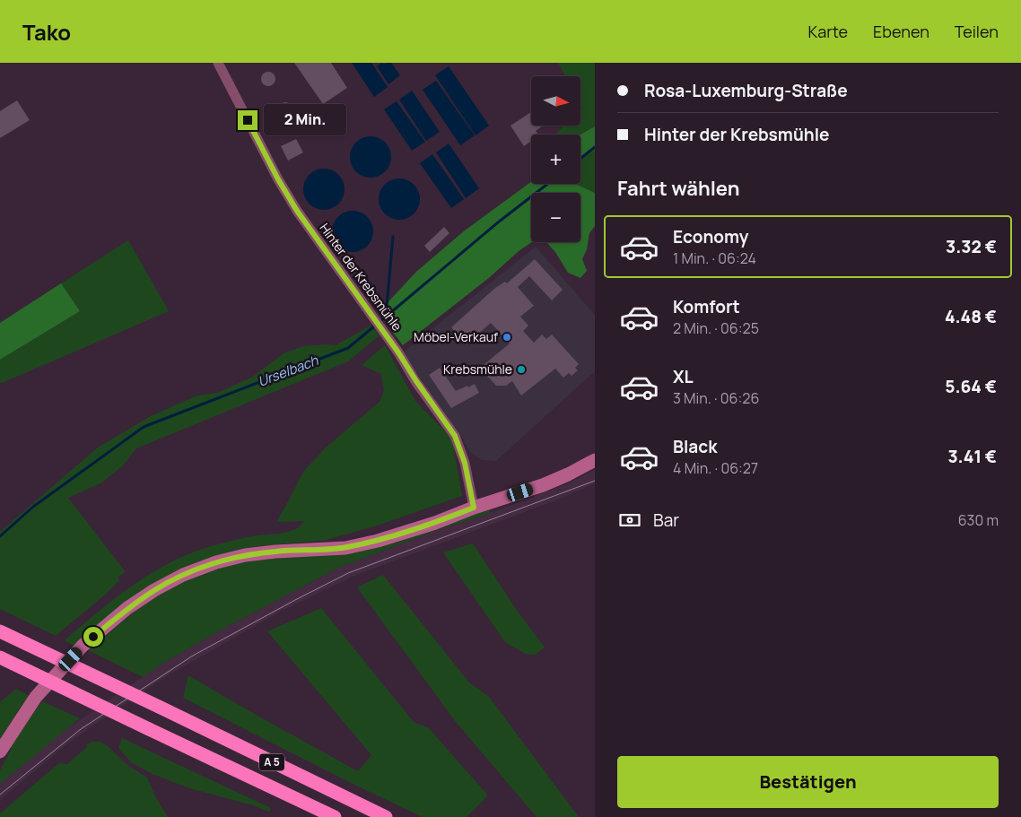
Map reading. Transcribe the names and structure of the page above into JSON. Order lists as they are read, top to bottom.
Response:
{
  "streets": {
    "highway": ["A 5"],
    "street": ["Hinter der Krebsmühle"]
  },
  "water": ["Urselbach"],
  "places": ["Möbel-Verkauf", "Krebsmühle"],
  "north": "right",
  "page": {
    "header": "Tako",
    "nav": ["Karte", "Ebenen", "Teilen"],
    "banner": ["Rosa-Luxemburg-Straße", "Hinter der Krebsmühle"],
    "map_buttons": ["+", "−"],
    "bubble": "2 Min.",
    "heading": "Fahrt wählen",
    "list": [
      {
        "name": "Economy",
        "note": "1 Min. · 06:24",
        "value": "3.32 €"
      },
      {
        "name": "Komfort",
        "note": "2 Min. · 06:25",
        "value": "4.48 €"
      },
      {
        "name": "XL",
        "note": "3 Min. · 06:26",
        "value": "5.64 €"
      },
      {
        "name": "Black",
        "note": "4 Min. · 06:27",
        "value": "3.41 €"
      }
    ],
    "pay": ["Bar", "630 m"],
    "buttons": "Bestätigen"
  }
}
